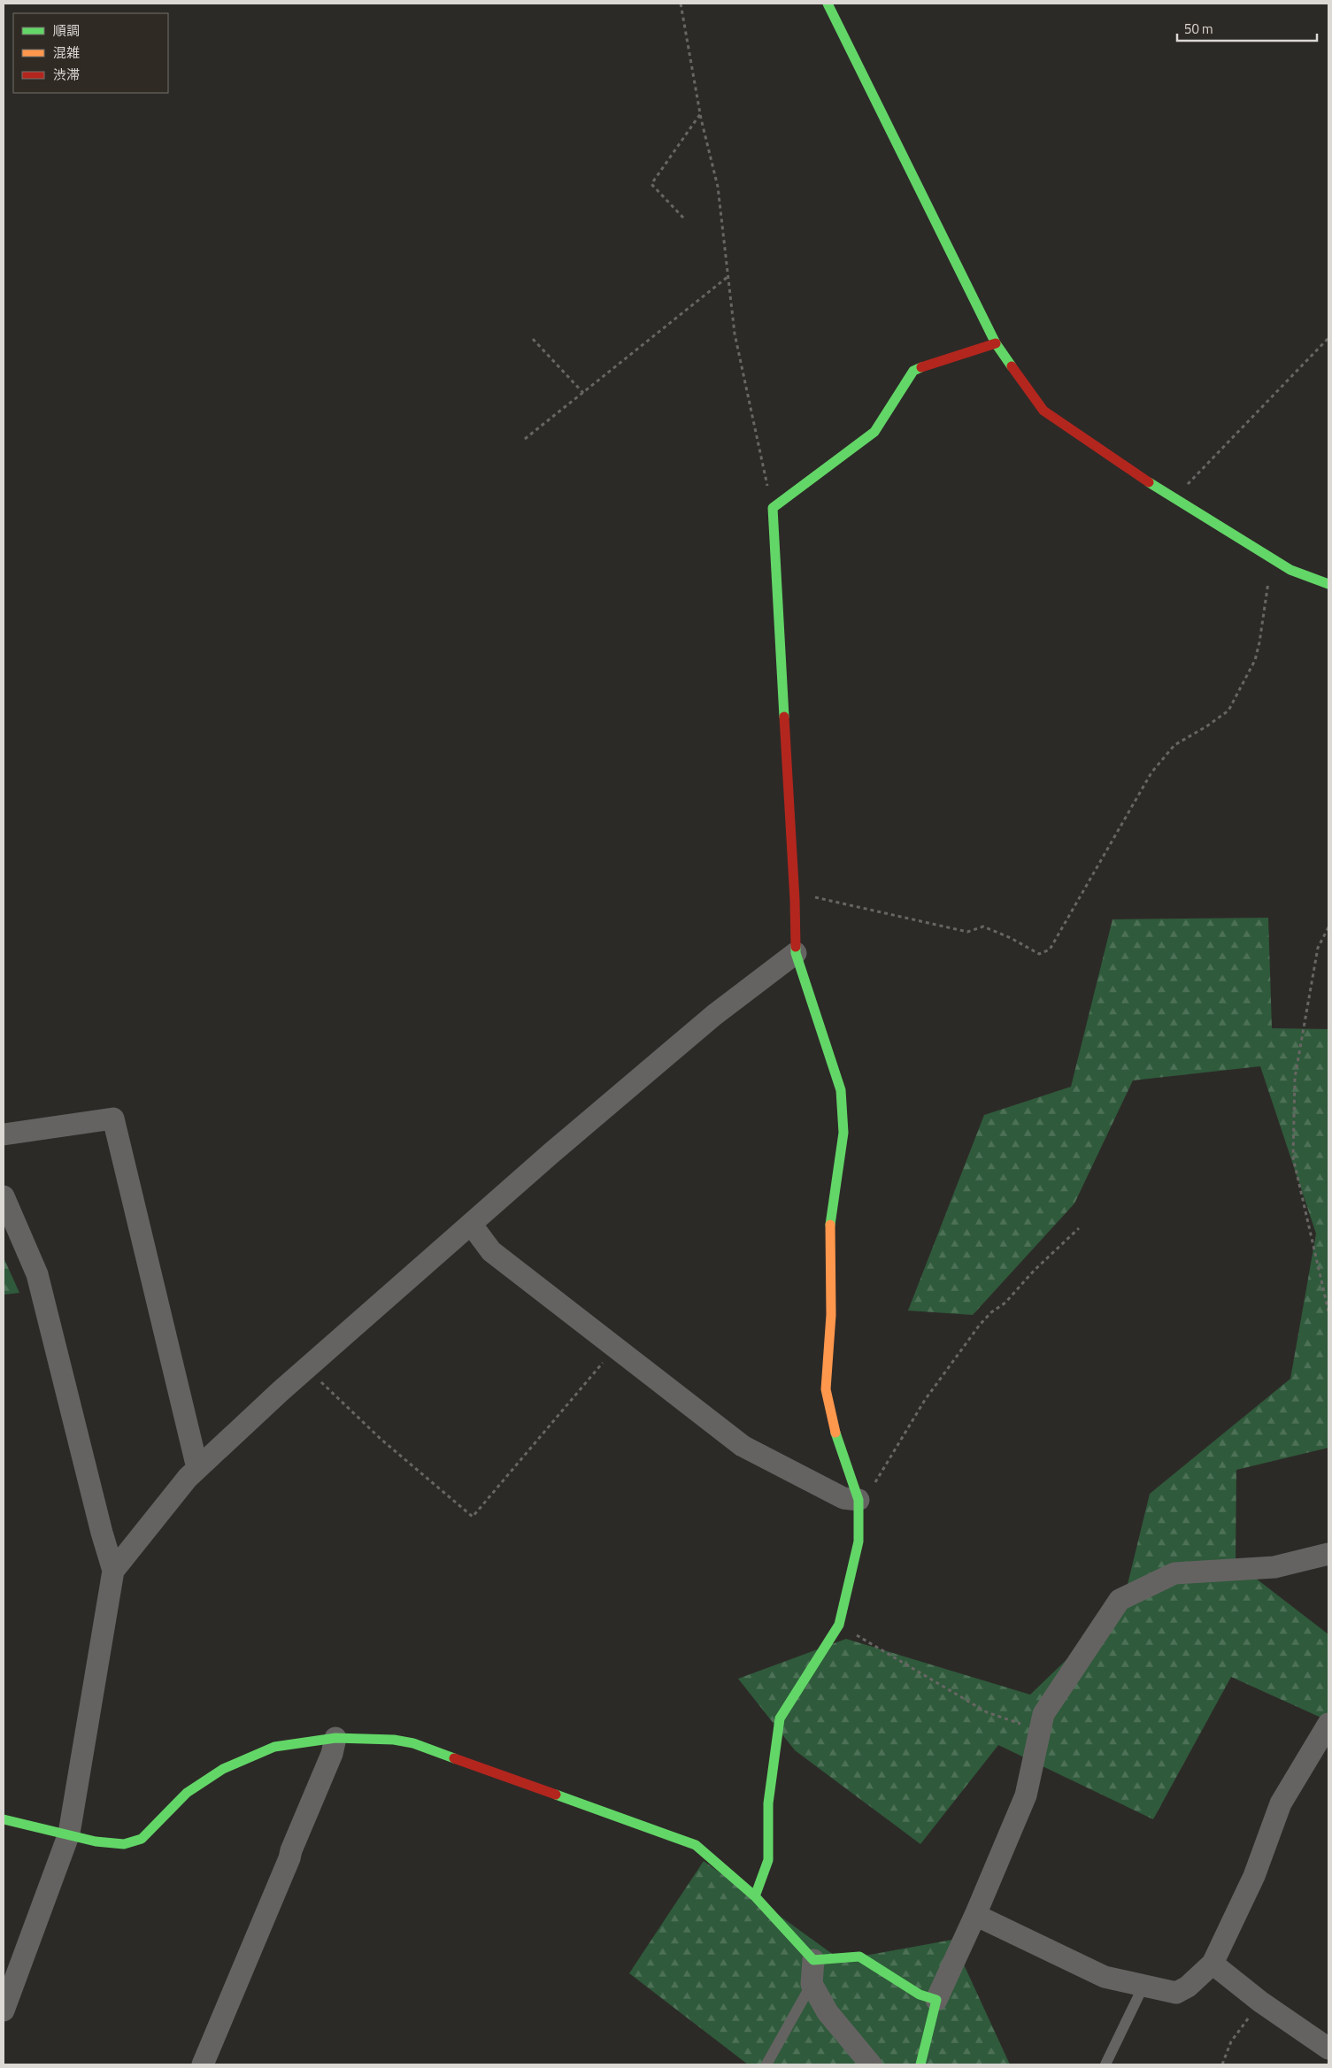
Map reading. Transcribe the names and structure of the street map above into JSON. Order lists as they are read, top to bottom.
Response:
{
  "legend": ["順調", "混雑", "渋滞"],
  "scale_bar": "50 m"
}
